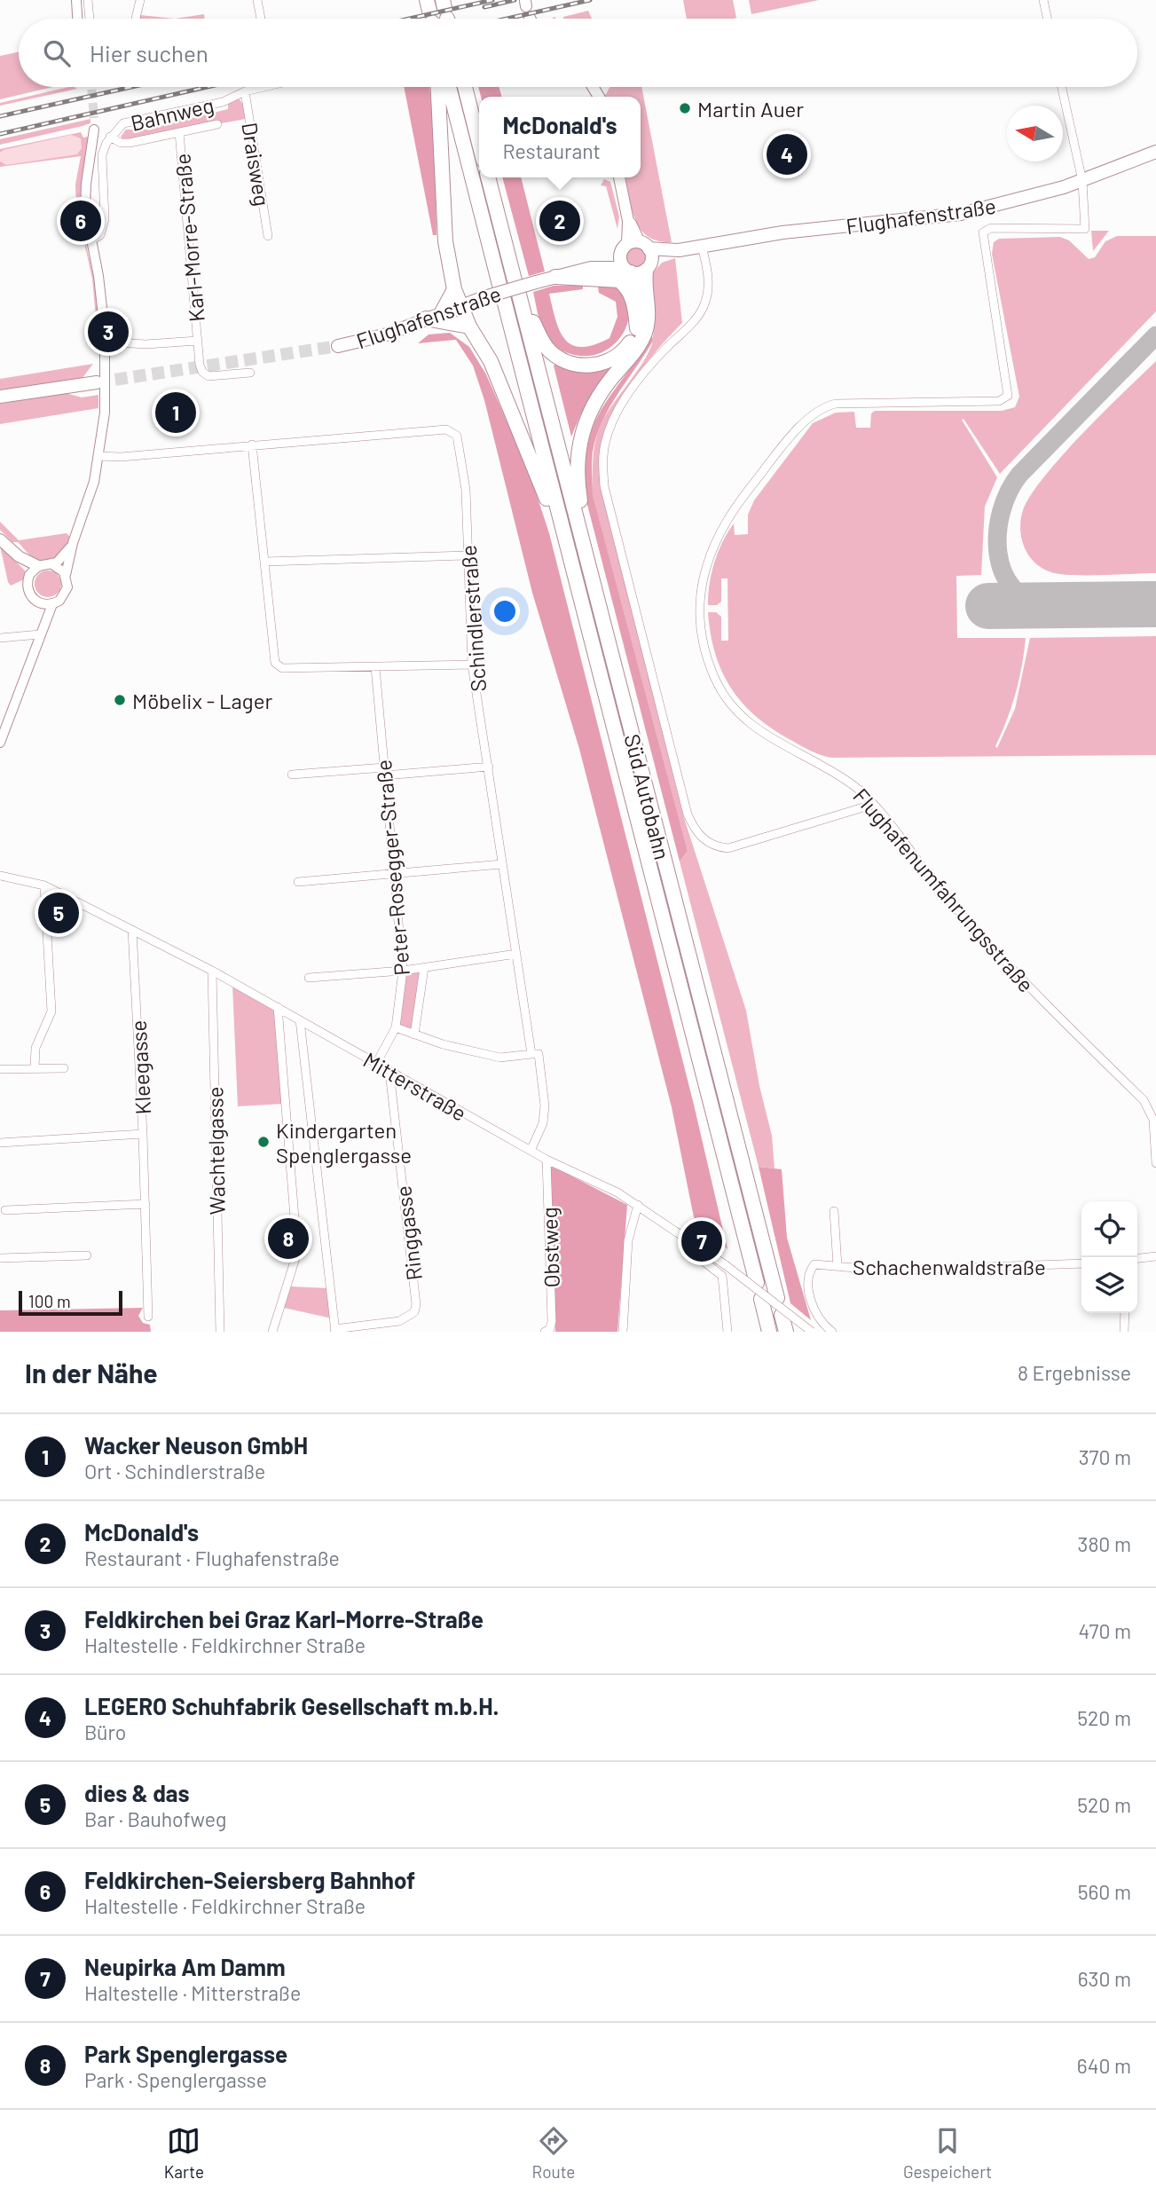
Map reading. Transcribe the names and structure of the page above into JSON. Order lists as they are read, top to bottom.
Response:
{
  "streets": {
    "highway": ["Süd Autobahn"],
    "main road": ["Flughafenstraße"],
    "street": [
      "Bahnweg",
      "Draisweg",
      "Karl-Morre-Straße",
      "Schindlerstraße",
      "Peter-Rosegger-Straße",
      "Flughafenumfahrungsstraße",
      "Kleegasse",
      "Mitterstraße",
      "Wachtelgasse",
      "Ringgasse",
      "Obstweg",
      "Schachenwaldstraße"
    ]
  },
  "crossings": [
    ["Bahnweg", "Draisweg"],
    ["Bahnweg", "Karl-Morre-Straße"],
    ["Flughafenstraße", "Flughafenumfahrungsstraße"],
    ["Schindlerstraße", "Mitterstraße"],
    ["Peter-Rosegger-Straße", "Mitterstraße"],
    ["Kleegasse", "Mitterstraße"],
    ["Mitterstraße", "Wachtelgasse"],
    ["Mitterstraße", "Ringgasse"],
    ["Mitterstraße", "Obstweg"]
  ],
  "places": ["Martin Auer", "Möbelix - Lager", "Kindergarten Spenglergasse"],
  "scale_bar": "100 m",
  "north": "left",
  "page": {
    "search": "Hier suchen",
    "popup": ["McDonald's", "Restaurant"],
    "pins": [
      "4",
      "2",
      "6",
      "3",
      "1",
      "5",
      "8",
      "7"
    ],
    "scale": "100 m",
    "heading": ["In der Nähe", "8 Ergebnisse"],
    "list": [
      {
        "mark": "1",
        "name": "Wacker Neuson GmbH",
        "note": "Ort · Schindlerstraße",
        "value": "370 m"
      },
      {
        "mark": "2",
        "name": "McDonald's",
        "note": "Restaurant · Flughafenstraße",
        "value": "380 m"
      },
      {
        "mark": "3",
        "name": "Feldkirchen bei Graz Karl-Morre-Straße",
        "note": "Haltestelle · Feldkirchner Straße",
        "value": "470 m"
      },
      {
        "mark": "4",
        "name": "LEGERO Schuhfabrik Gesellschaft m.b.H.",
        "note": "Büro",
        "value": "520 m"
      },
      {
        "mark": "5",
        "name": "dies & das",
        "note": "Bar · Bauhofweg",
        "value": "520 m"
      },
      {
        "mark": "6",
        "name": "Feldkirchen-Seiersberg Bahnhof",
        "note": "Haltestelle · Feldkirchner Straße",
        "value": "560 m"
      },
      {
        "mark": "7",
        "name": "Neupirka Am Damm",
        "note": "Haltestelle · Mitterstraße",
        "value": "630 m"
      },
      {
        "mark": "8",
        "name": "Park Spenglergasse",
        "note": "Park · Spenglergasse",
        "value": "640 m"
      }
    ],
    "nav": ["Karte", "Route", "Gespeichert"]
  }
}
